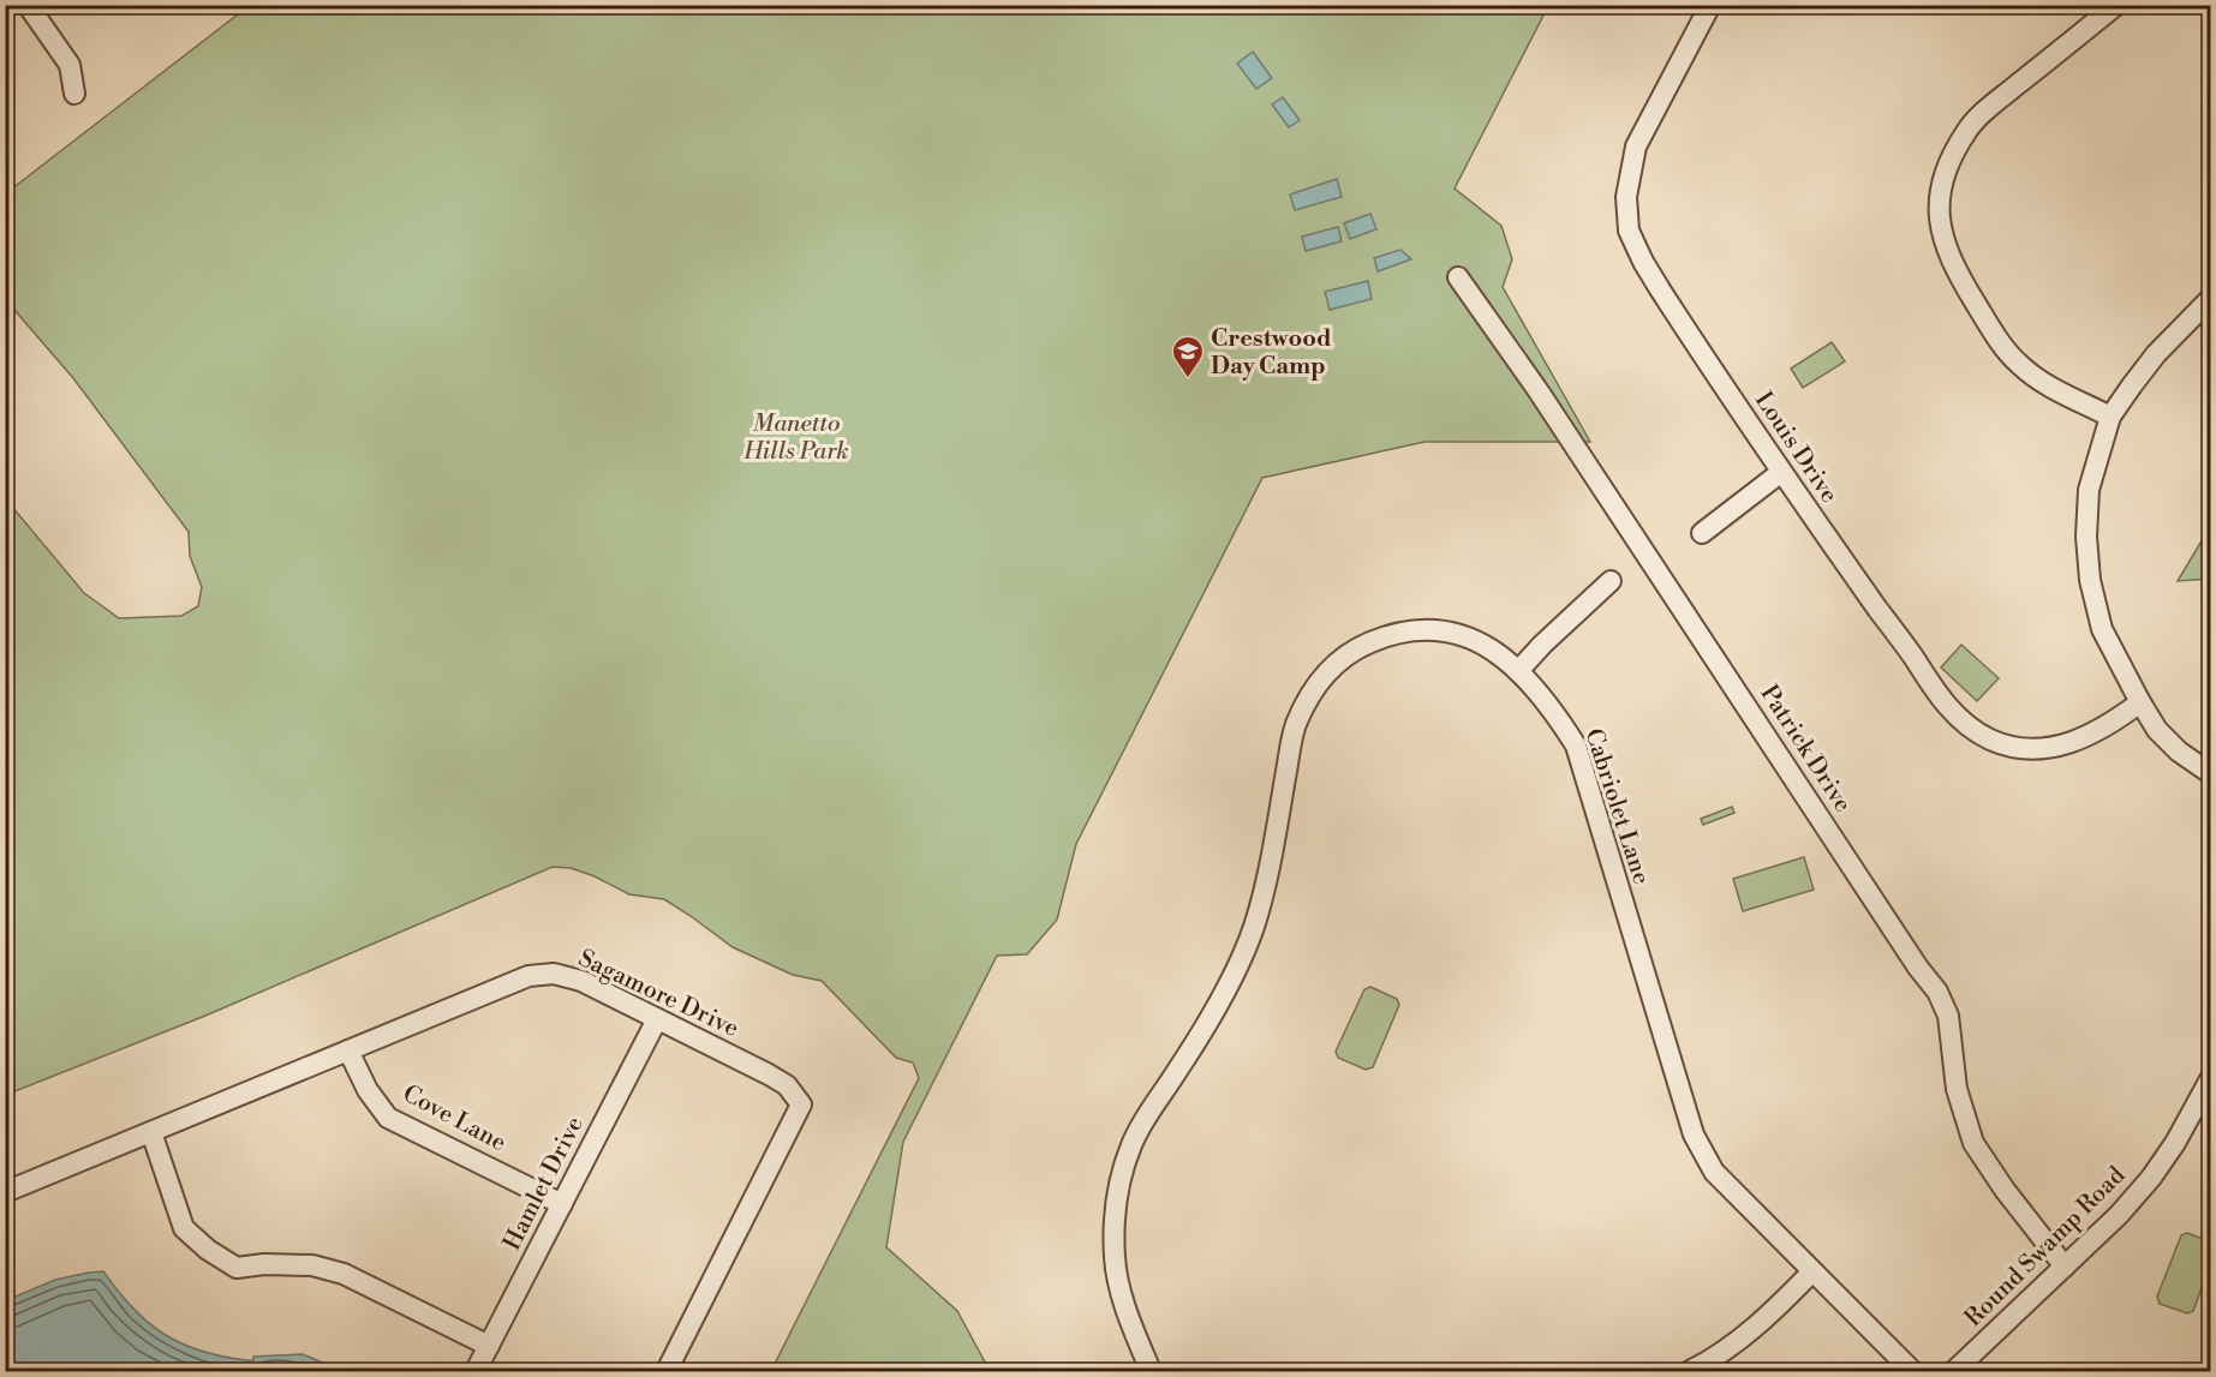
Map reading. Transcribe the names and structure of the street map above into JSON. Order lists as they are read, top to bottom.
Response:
{
  "streets": {
    "street": [
      "Louis Drive",
      "Patrick Drive",
      "Cabriolet Lane",
      "Sagamore Drive",
      "Cove Lane",
      "Hamlet Drive",
      "Round Swamp Road"
    ]
  },
  "crossings": [
    ["Patrick Drive", "Round Swamp Road"],
    ["Sagamore Drive", "Cove Lane"],
    ["Sagamore Drive", "Hamlet Drive"],
    ["Cove Lane", "Hamlet Drive"]
  ],
  "parks": ["Manetto Hills Park"],
  "places": {
    "school or university": ["Crestwood Day Camp"]
  }
}
